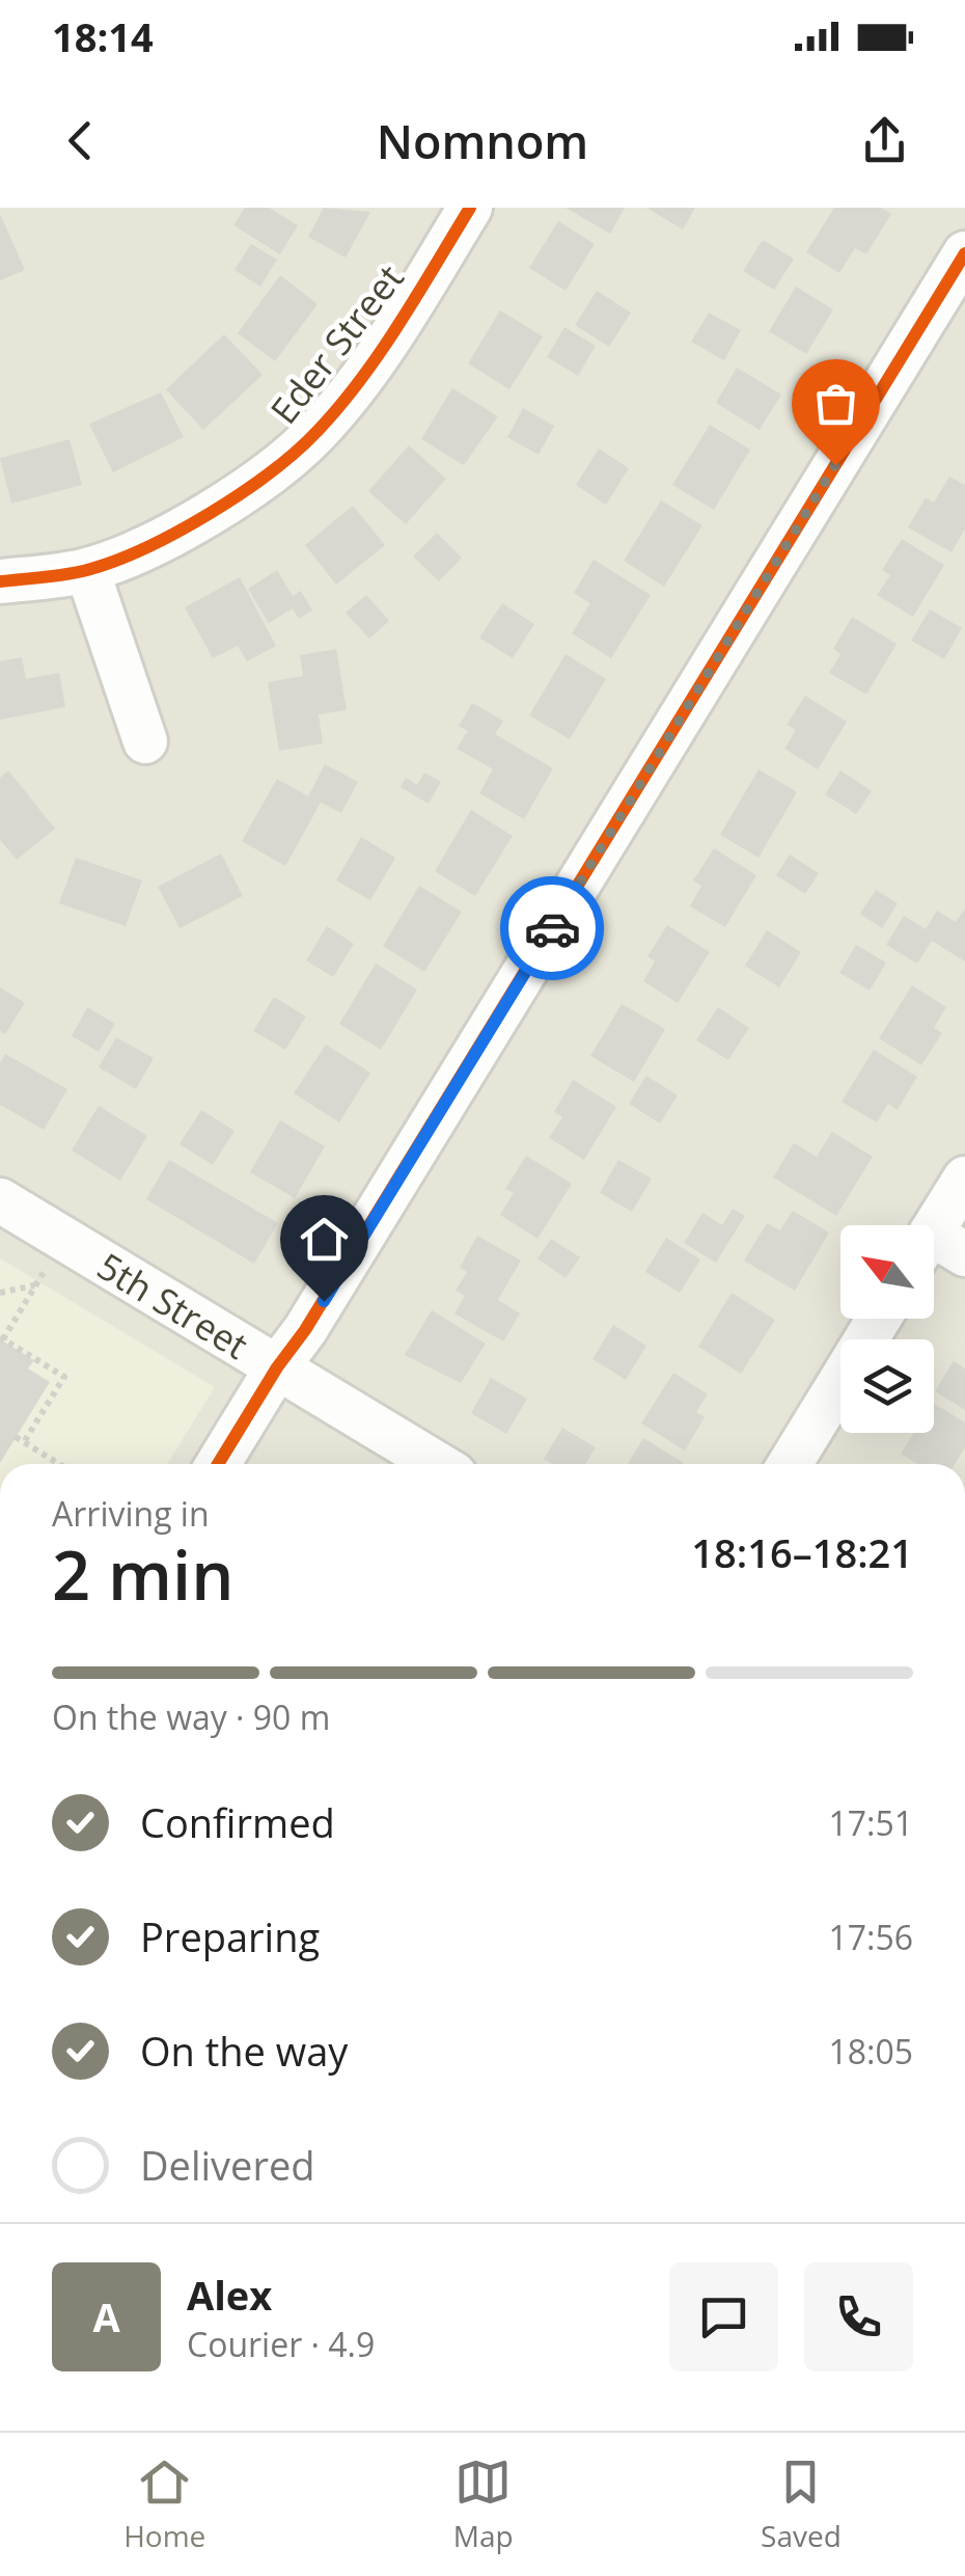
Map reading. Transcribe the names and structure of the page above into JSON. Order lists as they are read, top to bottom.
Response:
{
  "streets": {
    "street": ["Eder Street", "5th Street"]
  },
  "north": "top left",
  "page": {
    "status": "18:14",
    "header": "Nomnom",
    "heading": ["2 min", "Arriving in", "18:16–18:21"],
    "panel": ["Alex", "Courier · 4.9"],
    "bar": "On the way · 90 m",
    "list": [
      ["Confirmed", "17:51"],
      ["Preparing", "17:56"],
      ["On the way", "18:05"],
      "Delivered"
    ],
    "round": "A",
    "tabs": ["Home", "Map", "Saved"]
  }
}
